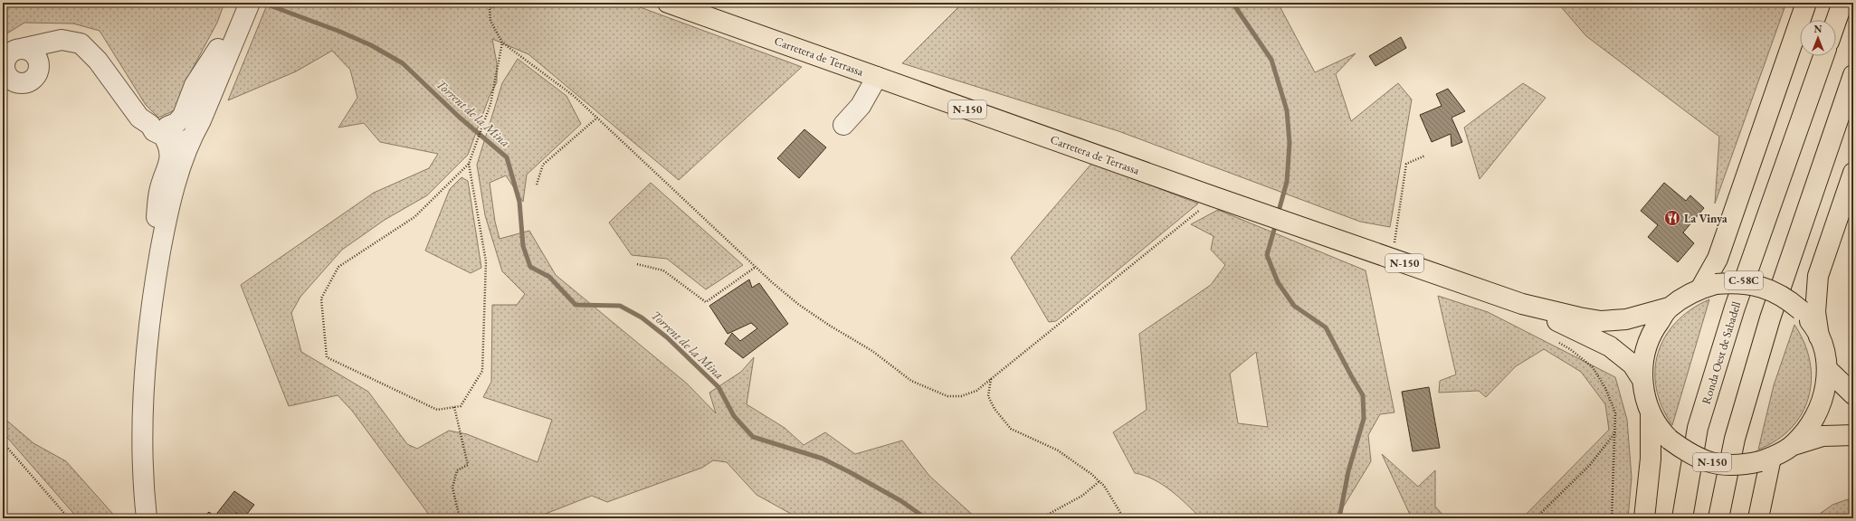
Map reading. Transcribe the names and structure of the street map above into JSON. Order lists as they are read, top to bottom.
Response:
{
  "streets": {
    "main road": [
      "Carretera de Terrassa",
      "N-150",
      "C-58C",
      "Ronda Oest de Sabadell"
    ]
  },
  "crossings": [
    ["Carretera de Terrassa", "N-150"]
  ],
  "water": ["Torrent de la Mina"],
  "places": {
    "restaurant": ["La Vinya"]
  },
  "north": "top"
}
